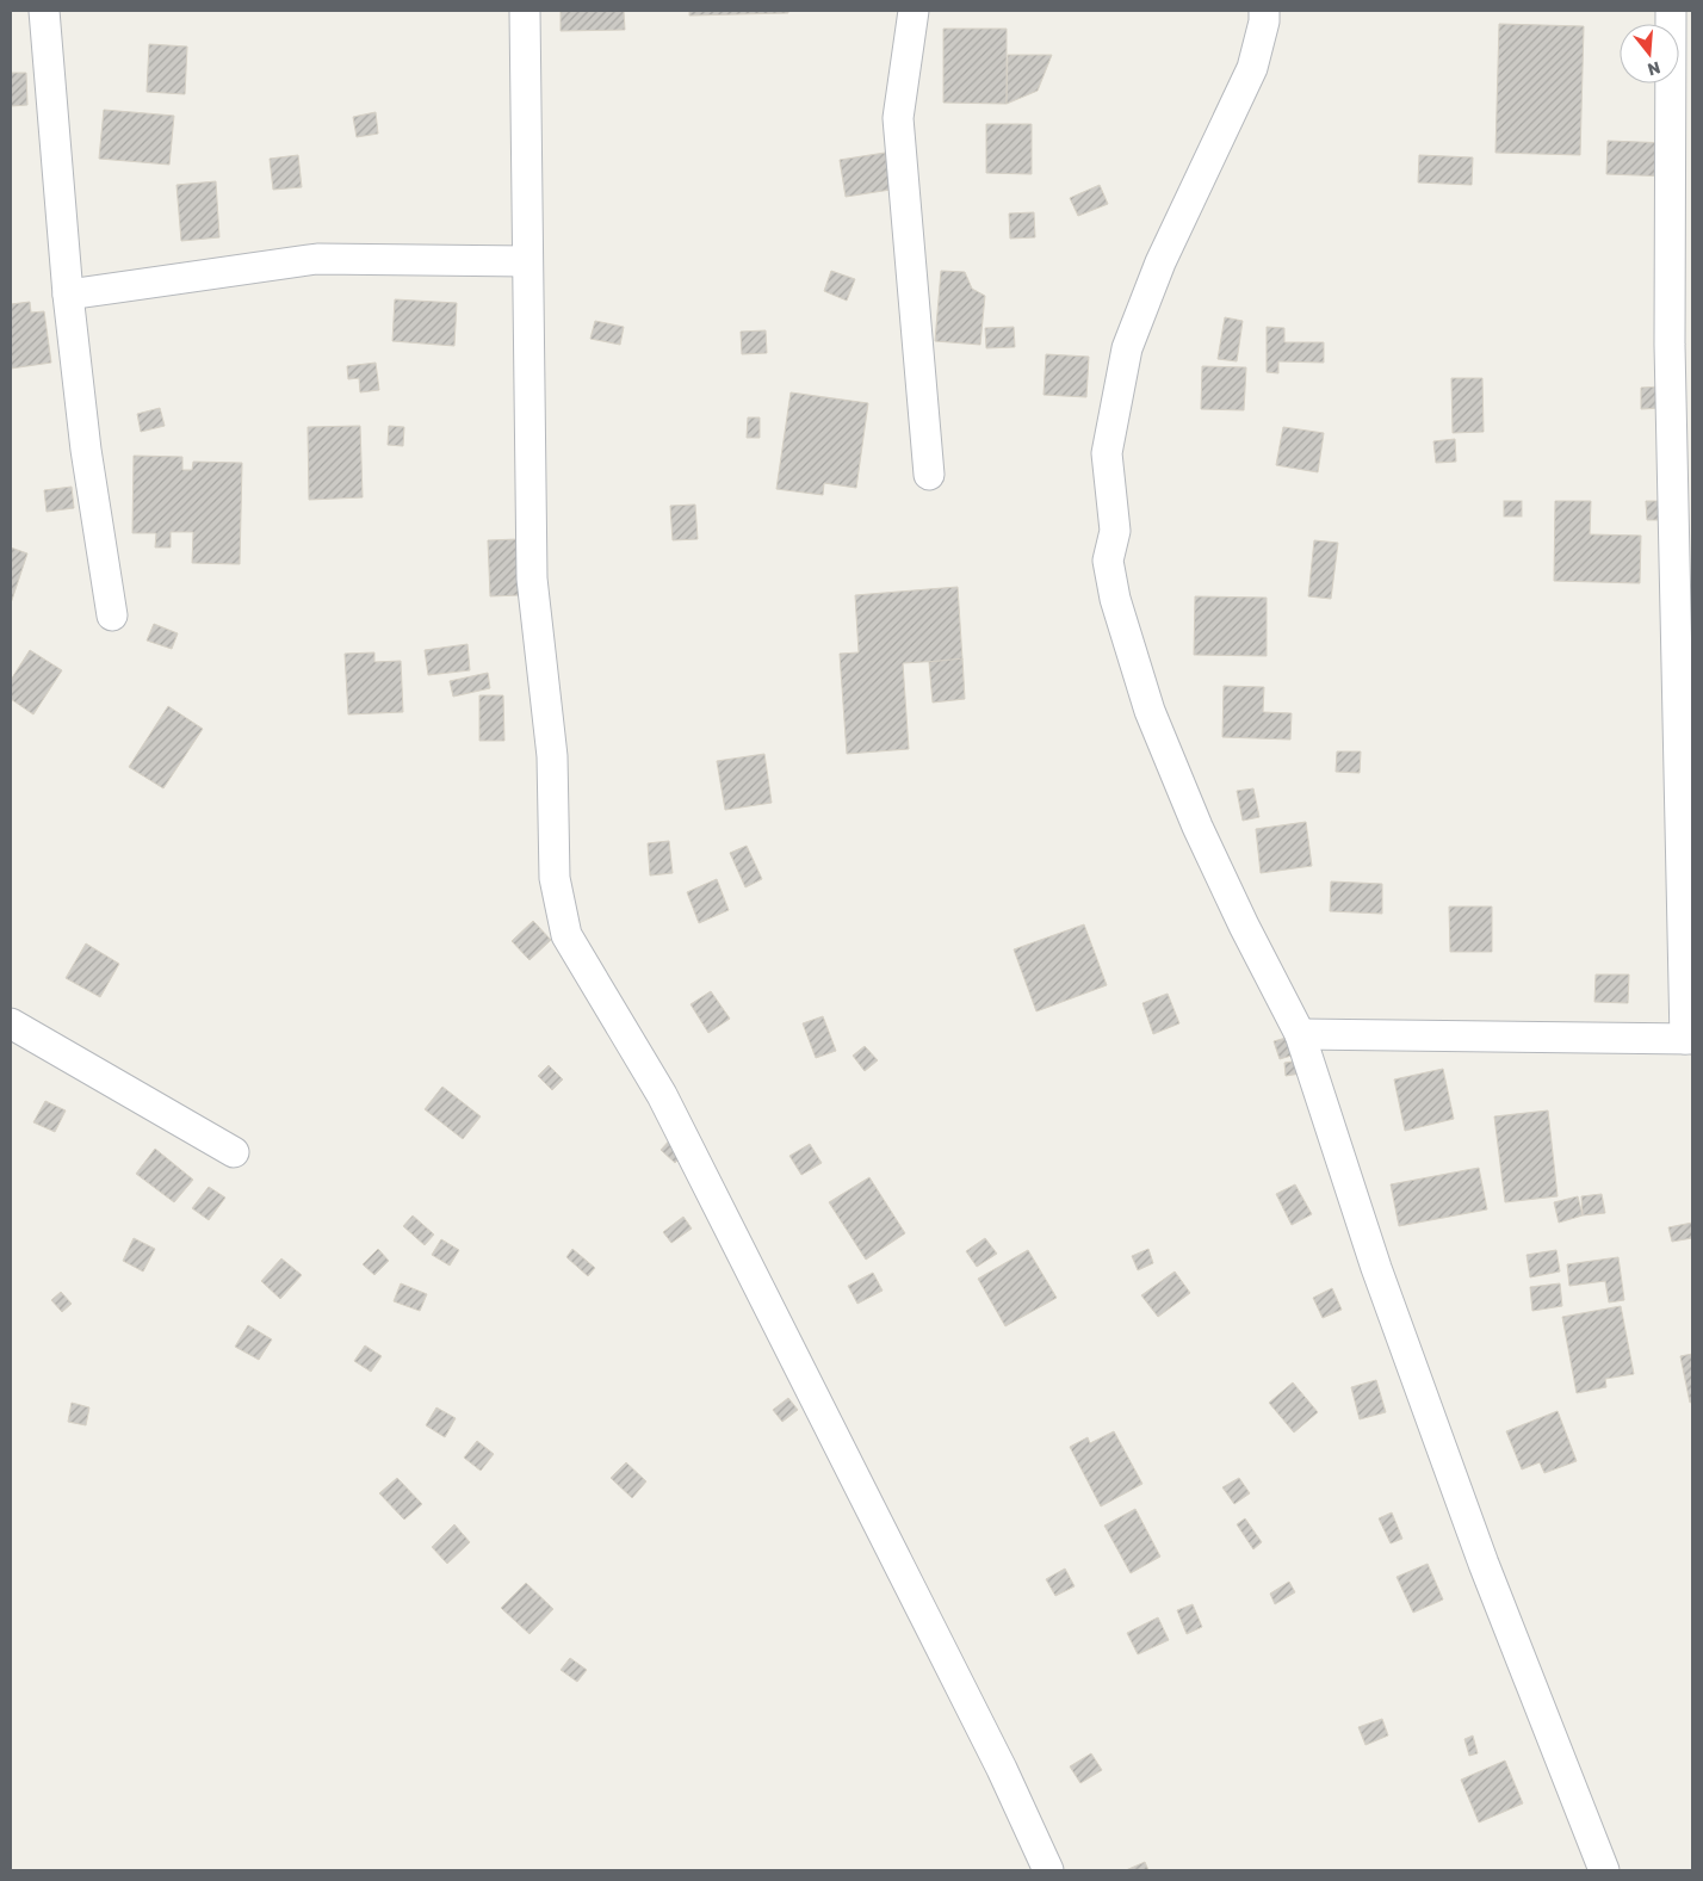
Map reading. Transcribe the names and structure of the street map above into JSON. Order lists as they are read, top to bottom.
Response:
{
  "north": "bottom"
}
